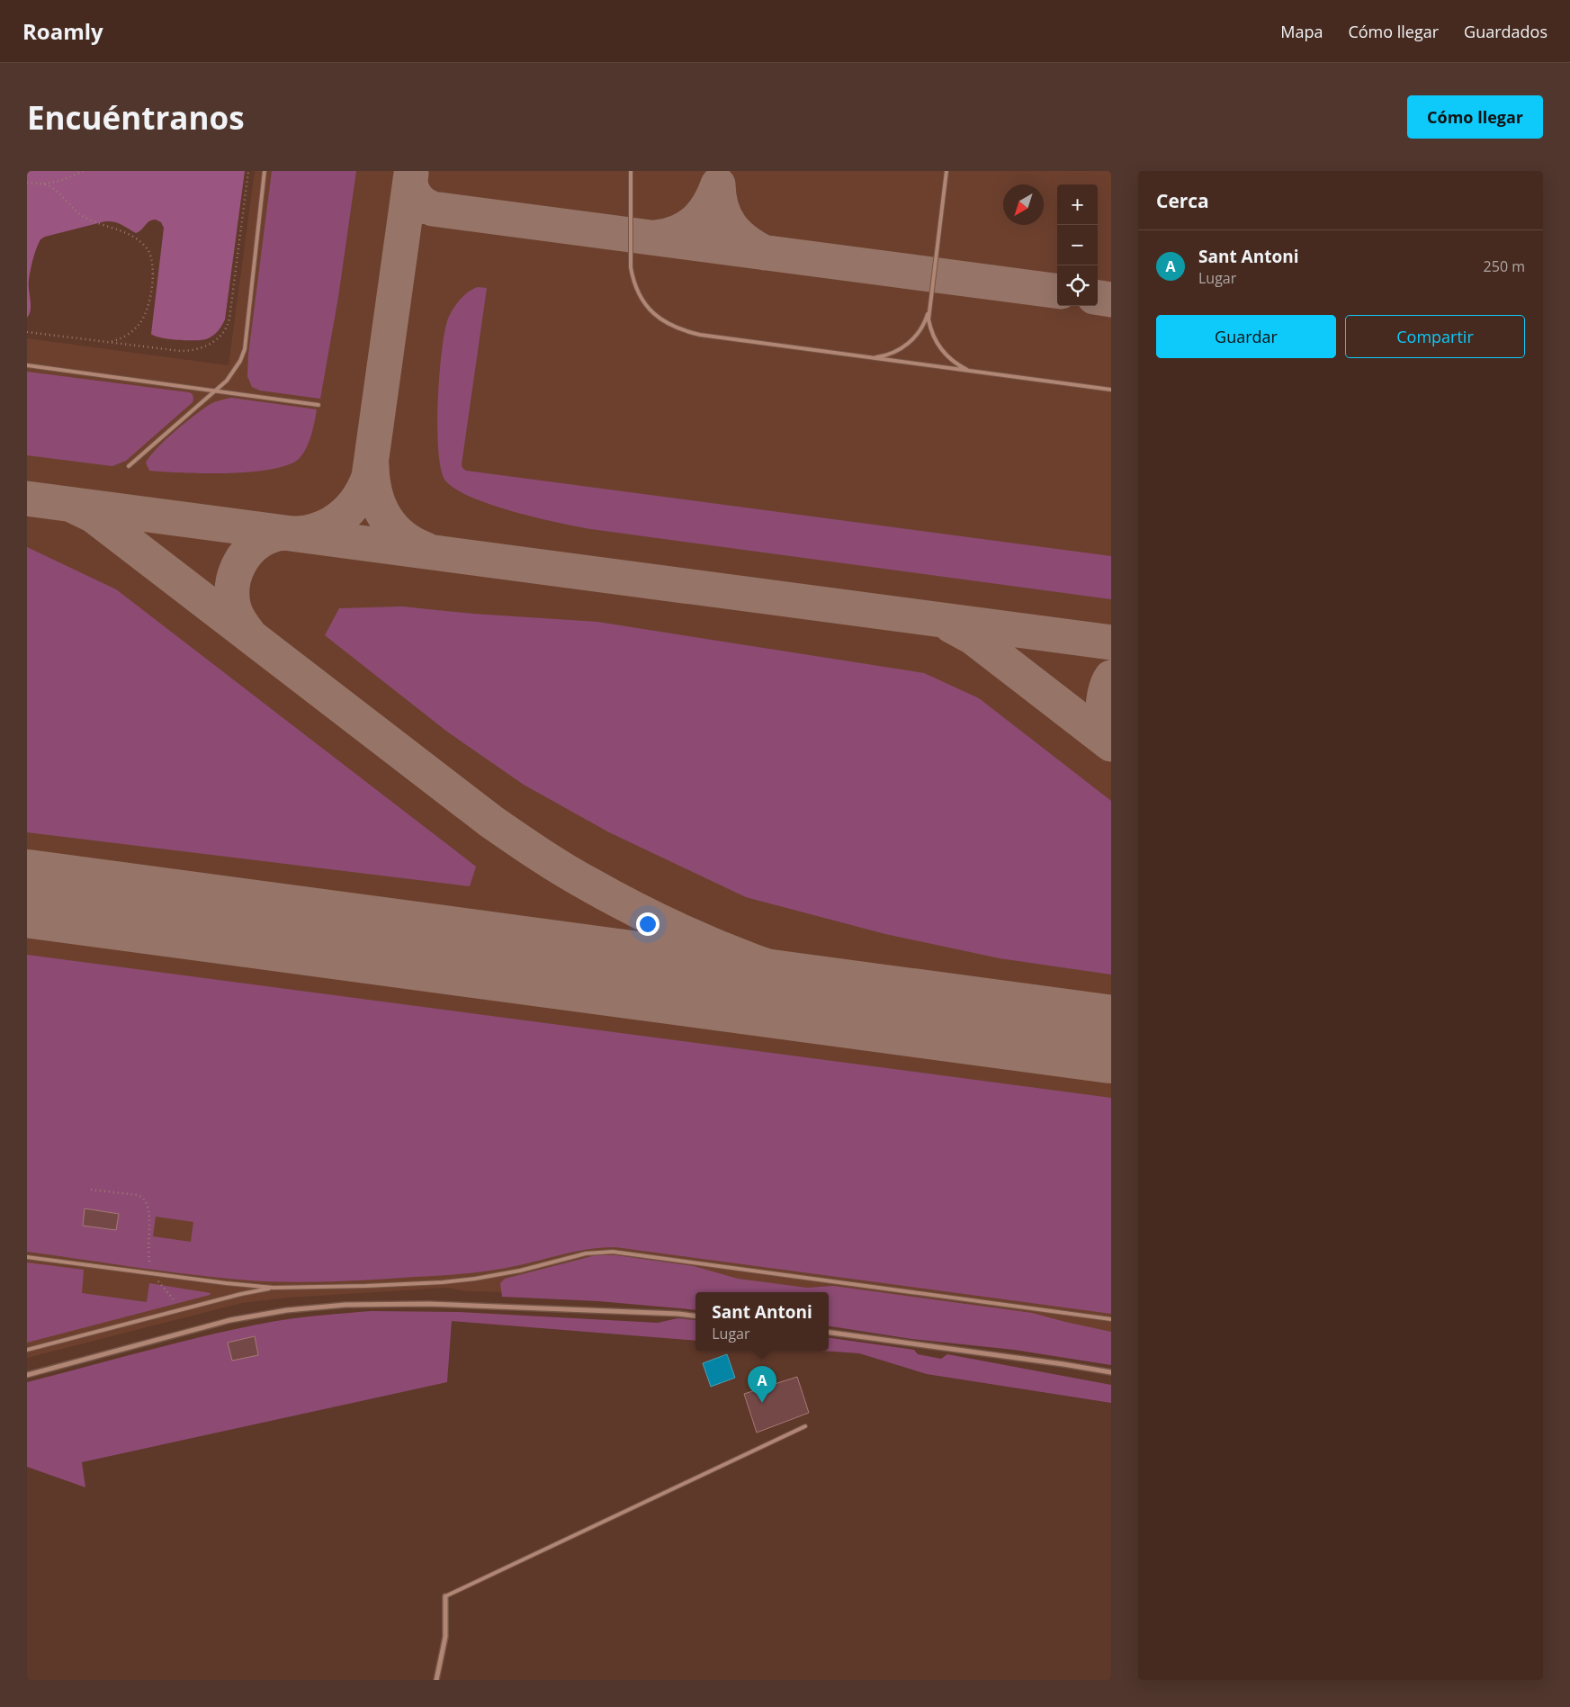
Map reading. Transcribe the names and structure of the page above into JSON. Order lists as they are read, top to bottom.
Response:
{
  "north": "bottom left",
  "page": {
    "header": "Roamly",
    "nav": ["Mapa", "Cómo llegar", "Guardados"],
    "buttons": [
      "Cómo llegar",
      ["Guardar", "Compartir"]
    ],
    "title": "Encuéntranos",
    "heading": "Cerca",
    "map_buttons": ["+", "−"],
    "list": [
      {
        "mark": "A",
        "name": "Sant Antoni",
        "note": "Lugar",
        "value": "250 m"
      }
    ],
    "popup": ["Sant Antoni", "Lugar"],
    "pins": "A"
  }
}
